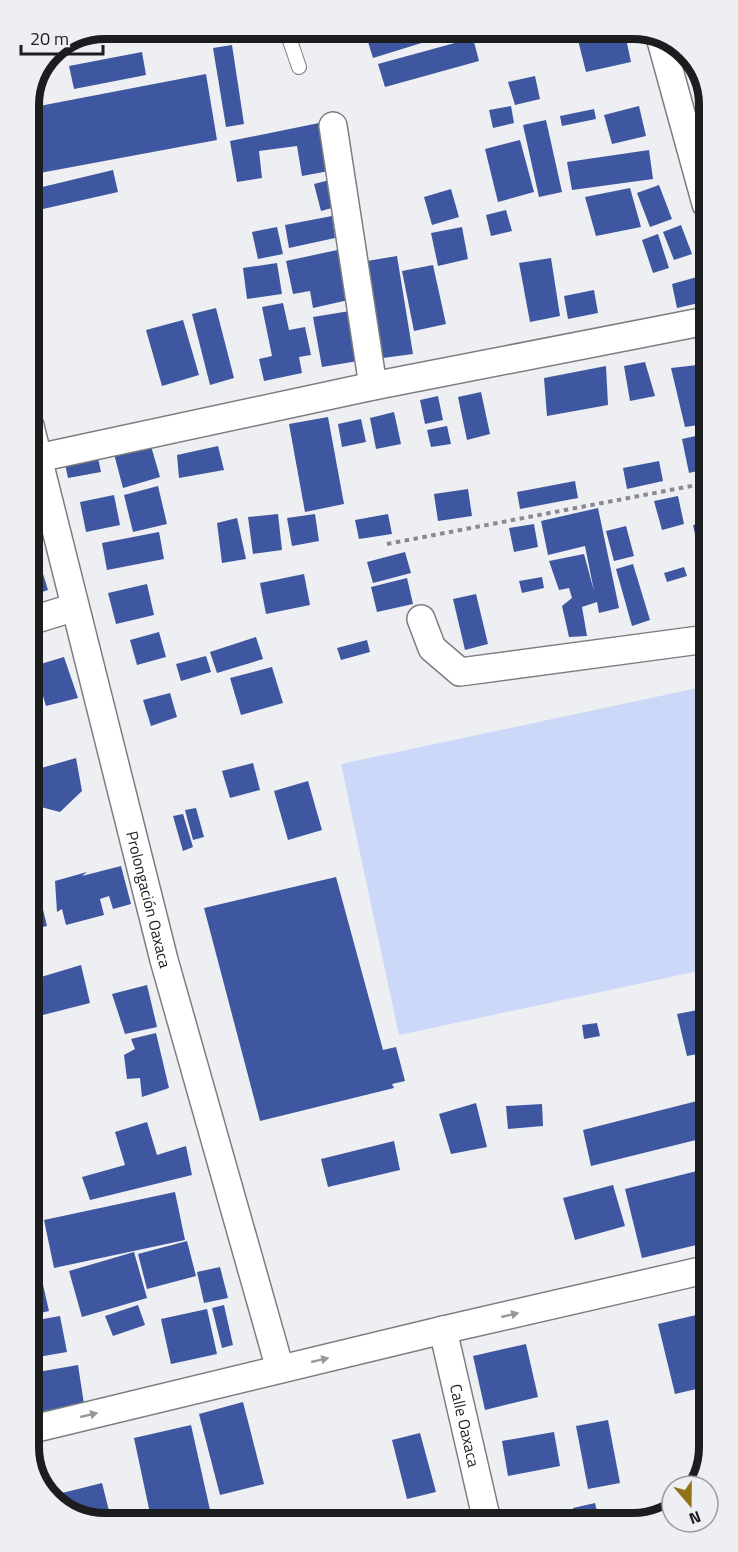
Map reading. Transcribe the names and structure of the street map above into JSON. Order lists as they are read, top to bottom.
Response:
{
  "streets": {
    "street": ["Prolongación Oaxaca", "Calle Oaxaca"]
  },
  "scale_bar": "20 m",
  "north": "bottom"
}
